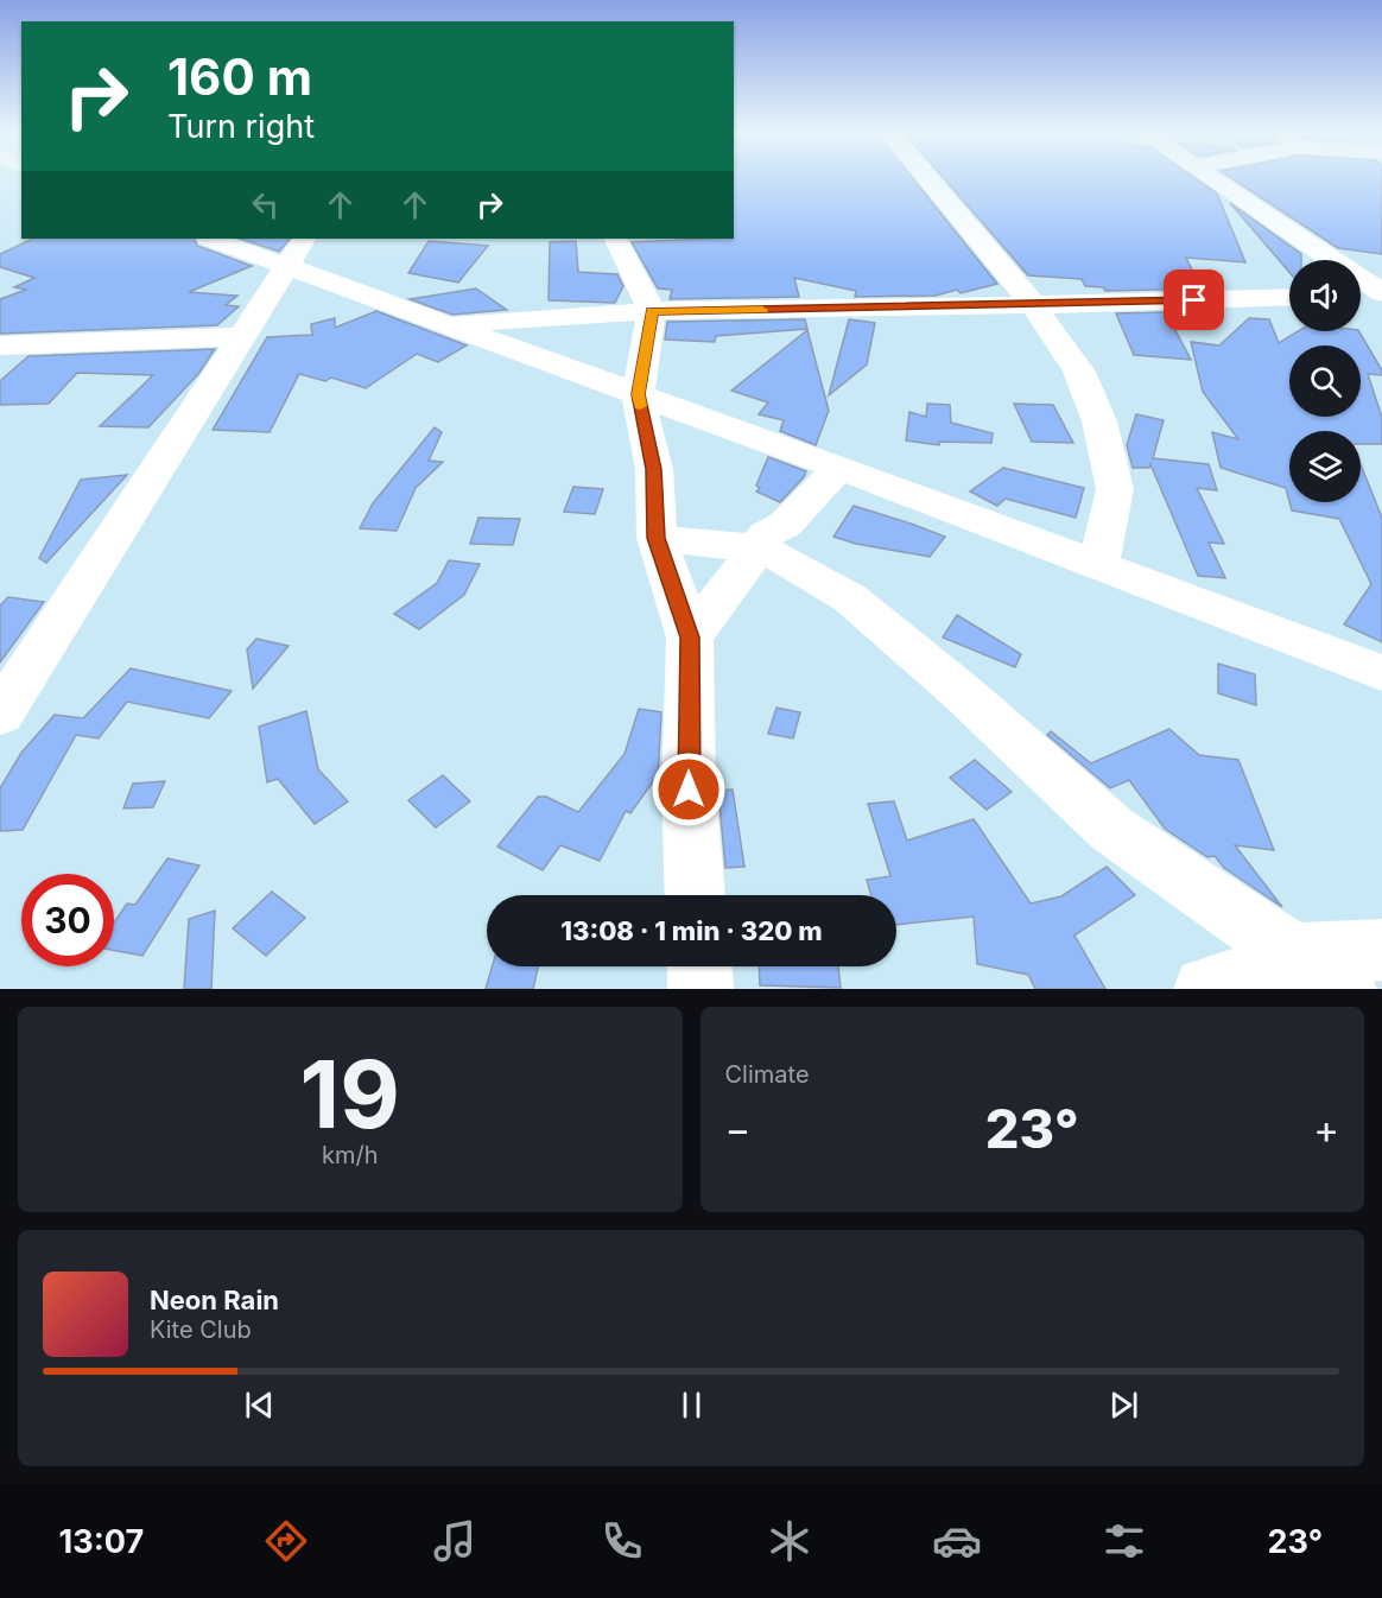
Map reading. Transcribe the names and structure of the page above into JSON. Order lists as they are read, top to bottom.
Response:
{
  "page": {
    "turn": ["160 m", "Turn right"],
    "limit": "30",
    "trip": "13:08 · 1 min · 320 m",
    "tile": [
      ["19", "km/h"],
      "Climate"
    ],
    "heat": ["−", "23°", "+"],
    "song": ["Neon Rain", "Kite Club"],
    "tabs": ["13:07", "23°"]
  }
}
